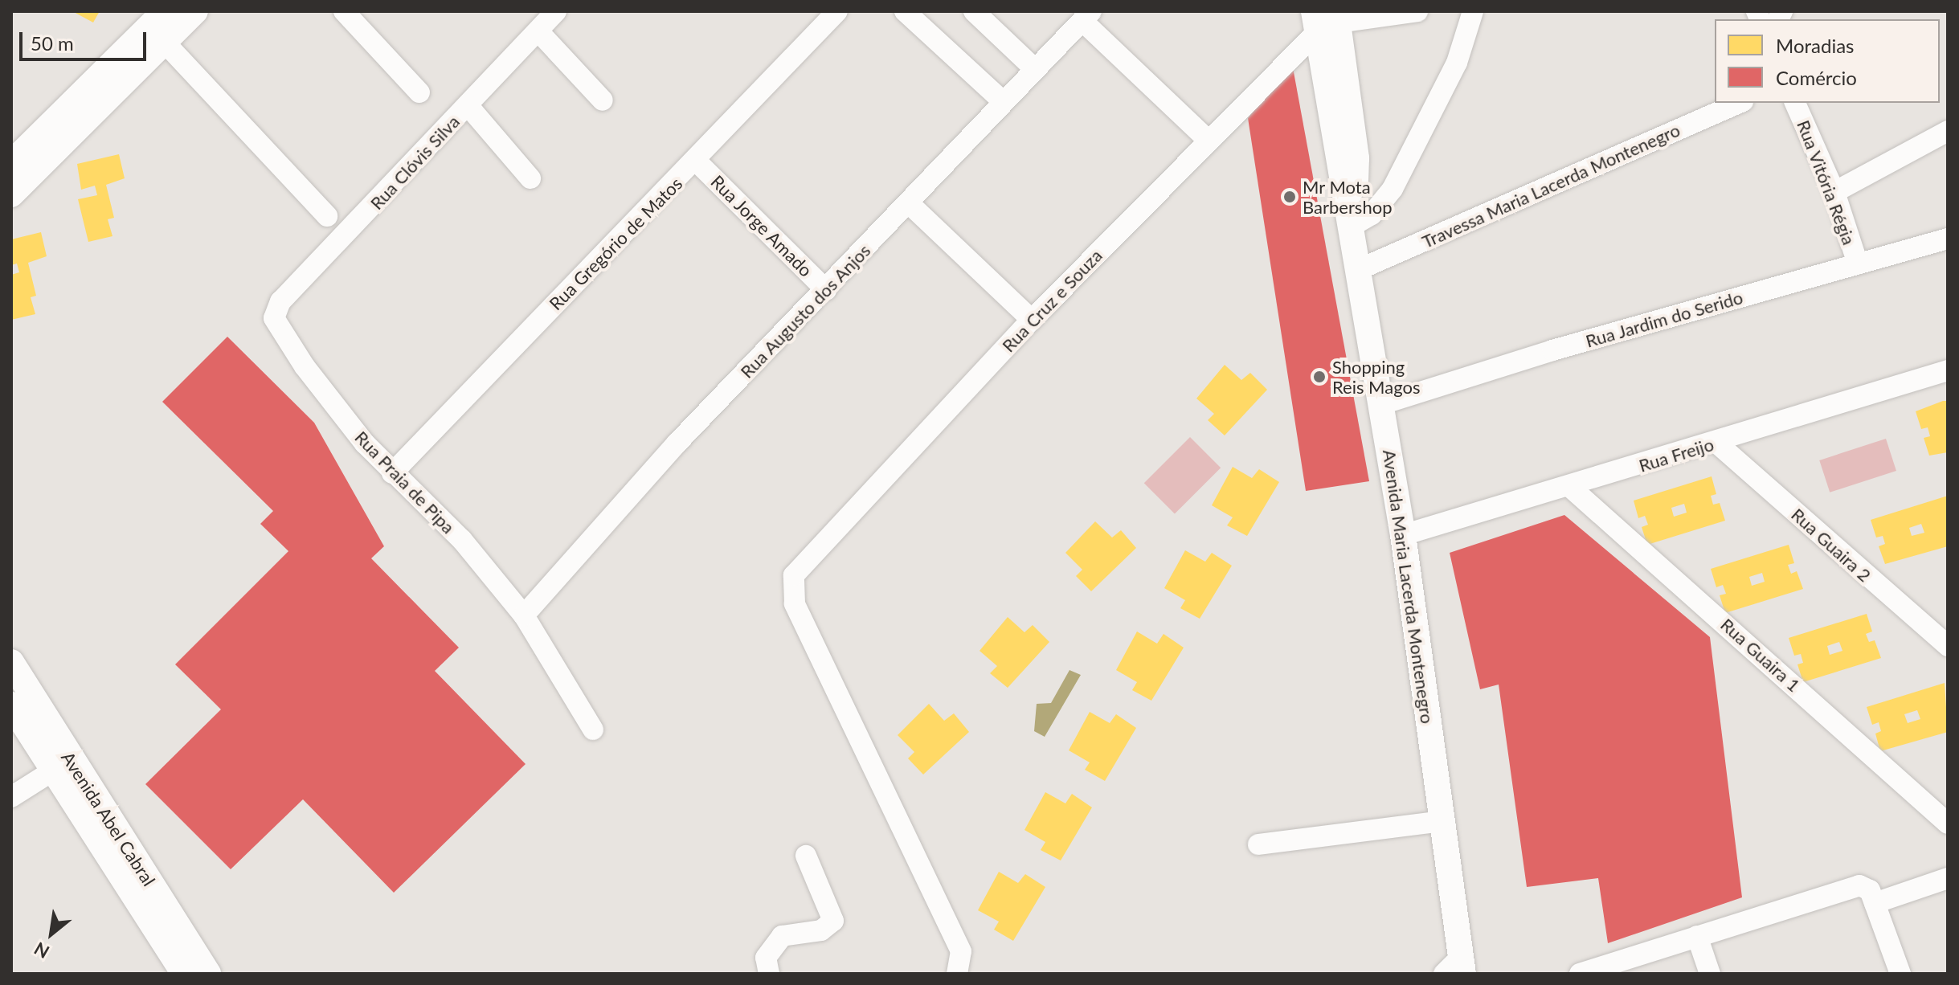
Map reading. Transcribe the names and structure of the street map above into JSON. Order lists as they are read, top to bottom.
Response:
{
  "streets": {
    "main road": ["Avenida Maria Lacerda Montenegro", "Avenida Abel Cabral"],
    "street": [
      "Rua Clóvis Silva",
      "Rua Vitória Régia",
      "Travessa Maria Lacerda Montenegro",
      "Rua Jorge Amado",
      "Rua Gregório de Matos",
      "Rua Cruz e Souza",
      "Rua Augusto dos Anjos",
      "Rua Jardim do Serido",
      "Rua Freijo",
      "Rua Praia de Pipa",
      "Rua Guaira 2",
      "Rua Guaira 1"
    ]
  },
  "crossings": [
    ["Rua Clóvis Silva", "Rua Praia de Pipa"],
    ["Rua Vitória Régia", "Rua Jardim do Serido"],
    ["Travessa Maria Lacerda Montenegro", "Avenida Maria Lacerda Montenegro"],
    ["Rua Jorge Amado", "Rua Gregório de Matos"],
    ["Rua Jorge Amado", "Rua Augusto dos Anjos"],
    ["Rua Gregório de Matos", "Rua Praia de Pipa"],
    ["Rua Cruz e Souza", "Avenida Maria Lacerda Montenegro"],
    ["Rua Augusto dos Anjos", "Rua Praia de Pipa"],
    ["Rua Jardim do Serido", "Avenida Maria Lacerda Montenegro"],
    ["Rua Freijo", "Rua Guaira 2"],
    ["Rua Freijo", "Avenida Maria Lacerda Montenegro"],
    ["Rua Freijo", "Rua Guaira 1"]
  ],
  "places": ["Mr Mota Barbershop", "Shopping Reis Magos"],
  "legend": ["Moradias", "Comércio"],
  "scale_bar": "50 m",
  "north": "bottom left"
}
